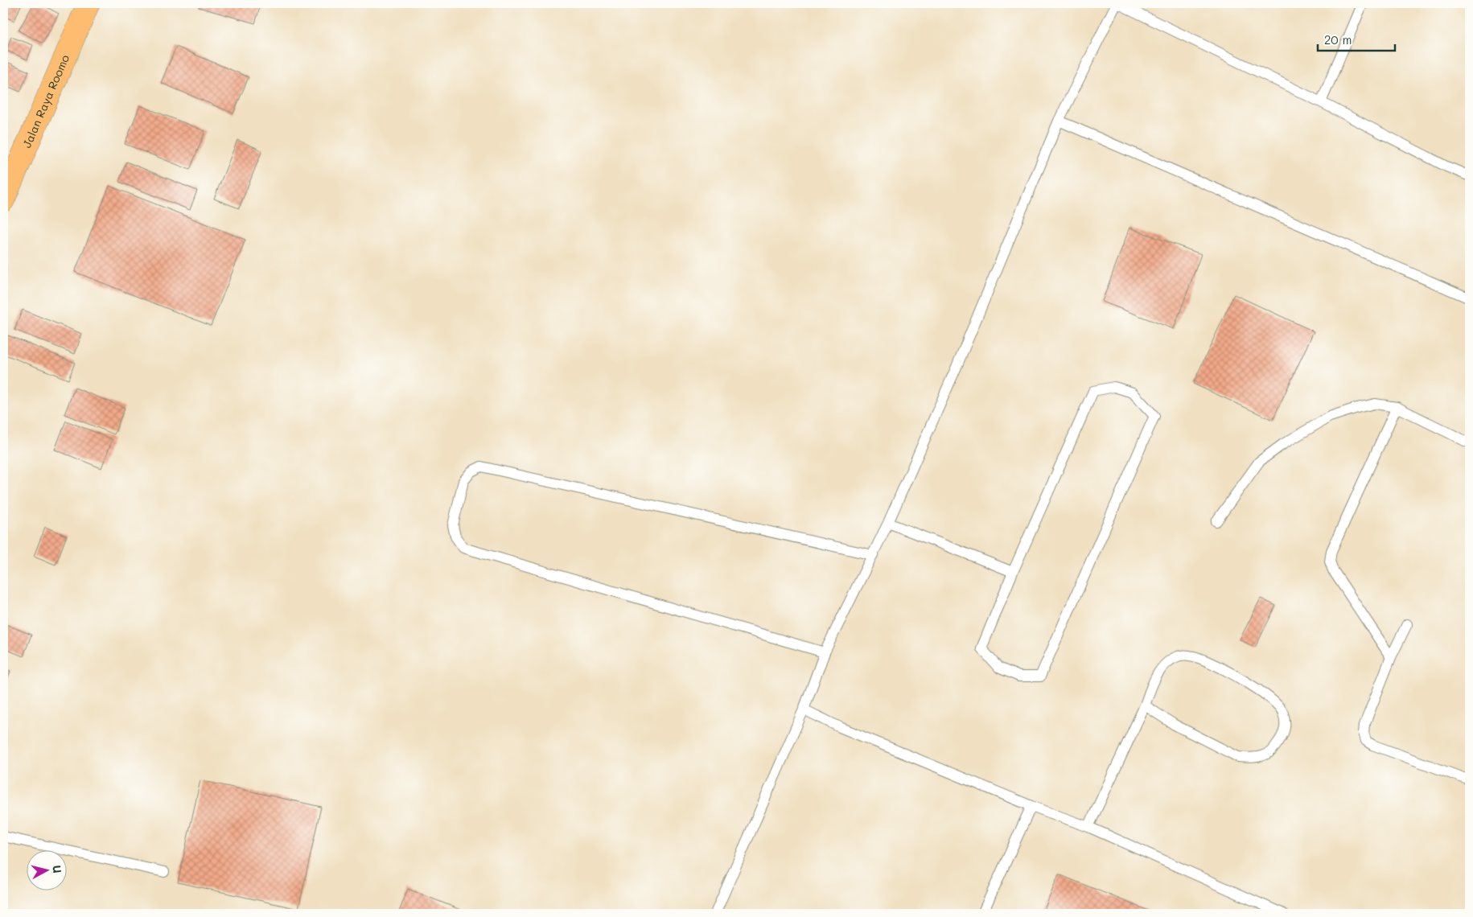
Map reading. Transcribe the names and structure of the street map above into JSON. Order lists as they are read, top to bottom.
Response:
{
  "streets": {
    "highway": ["Jalan Raya Roomo"]
  },
  "scale_bar": "20 m",
  "north": "right"
}
